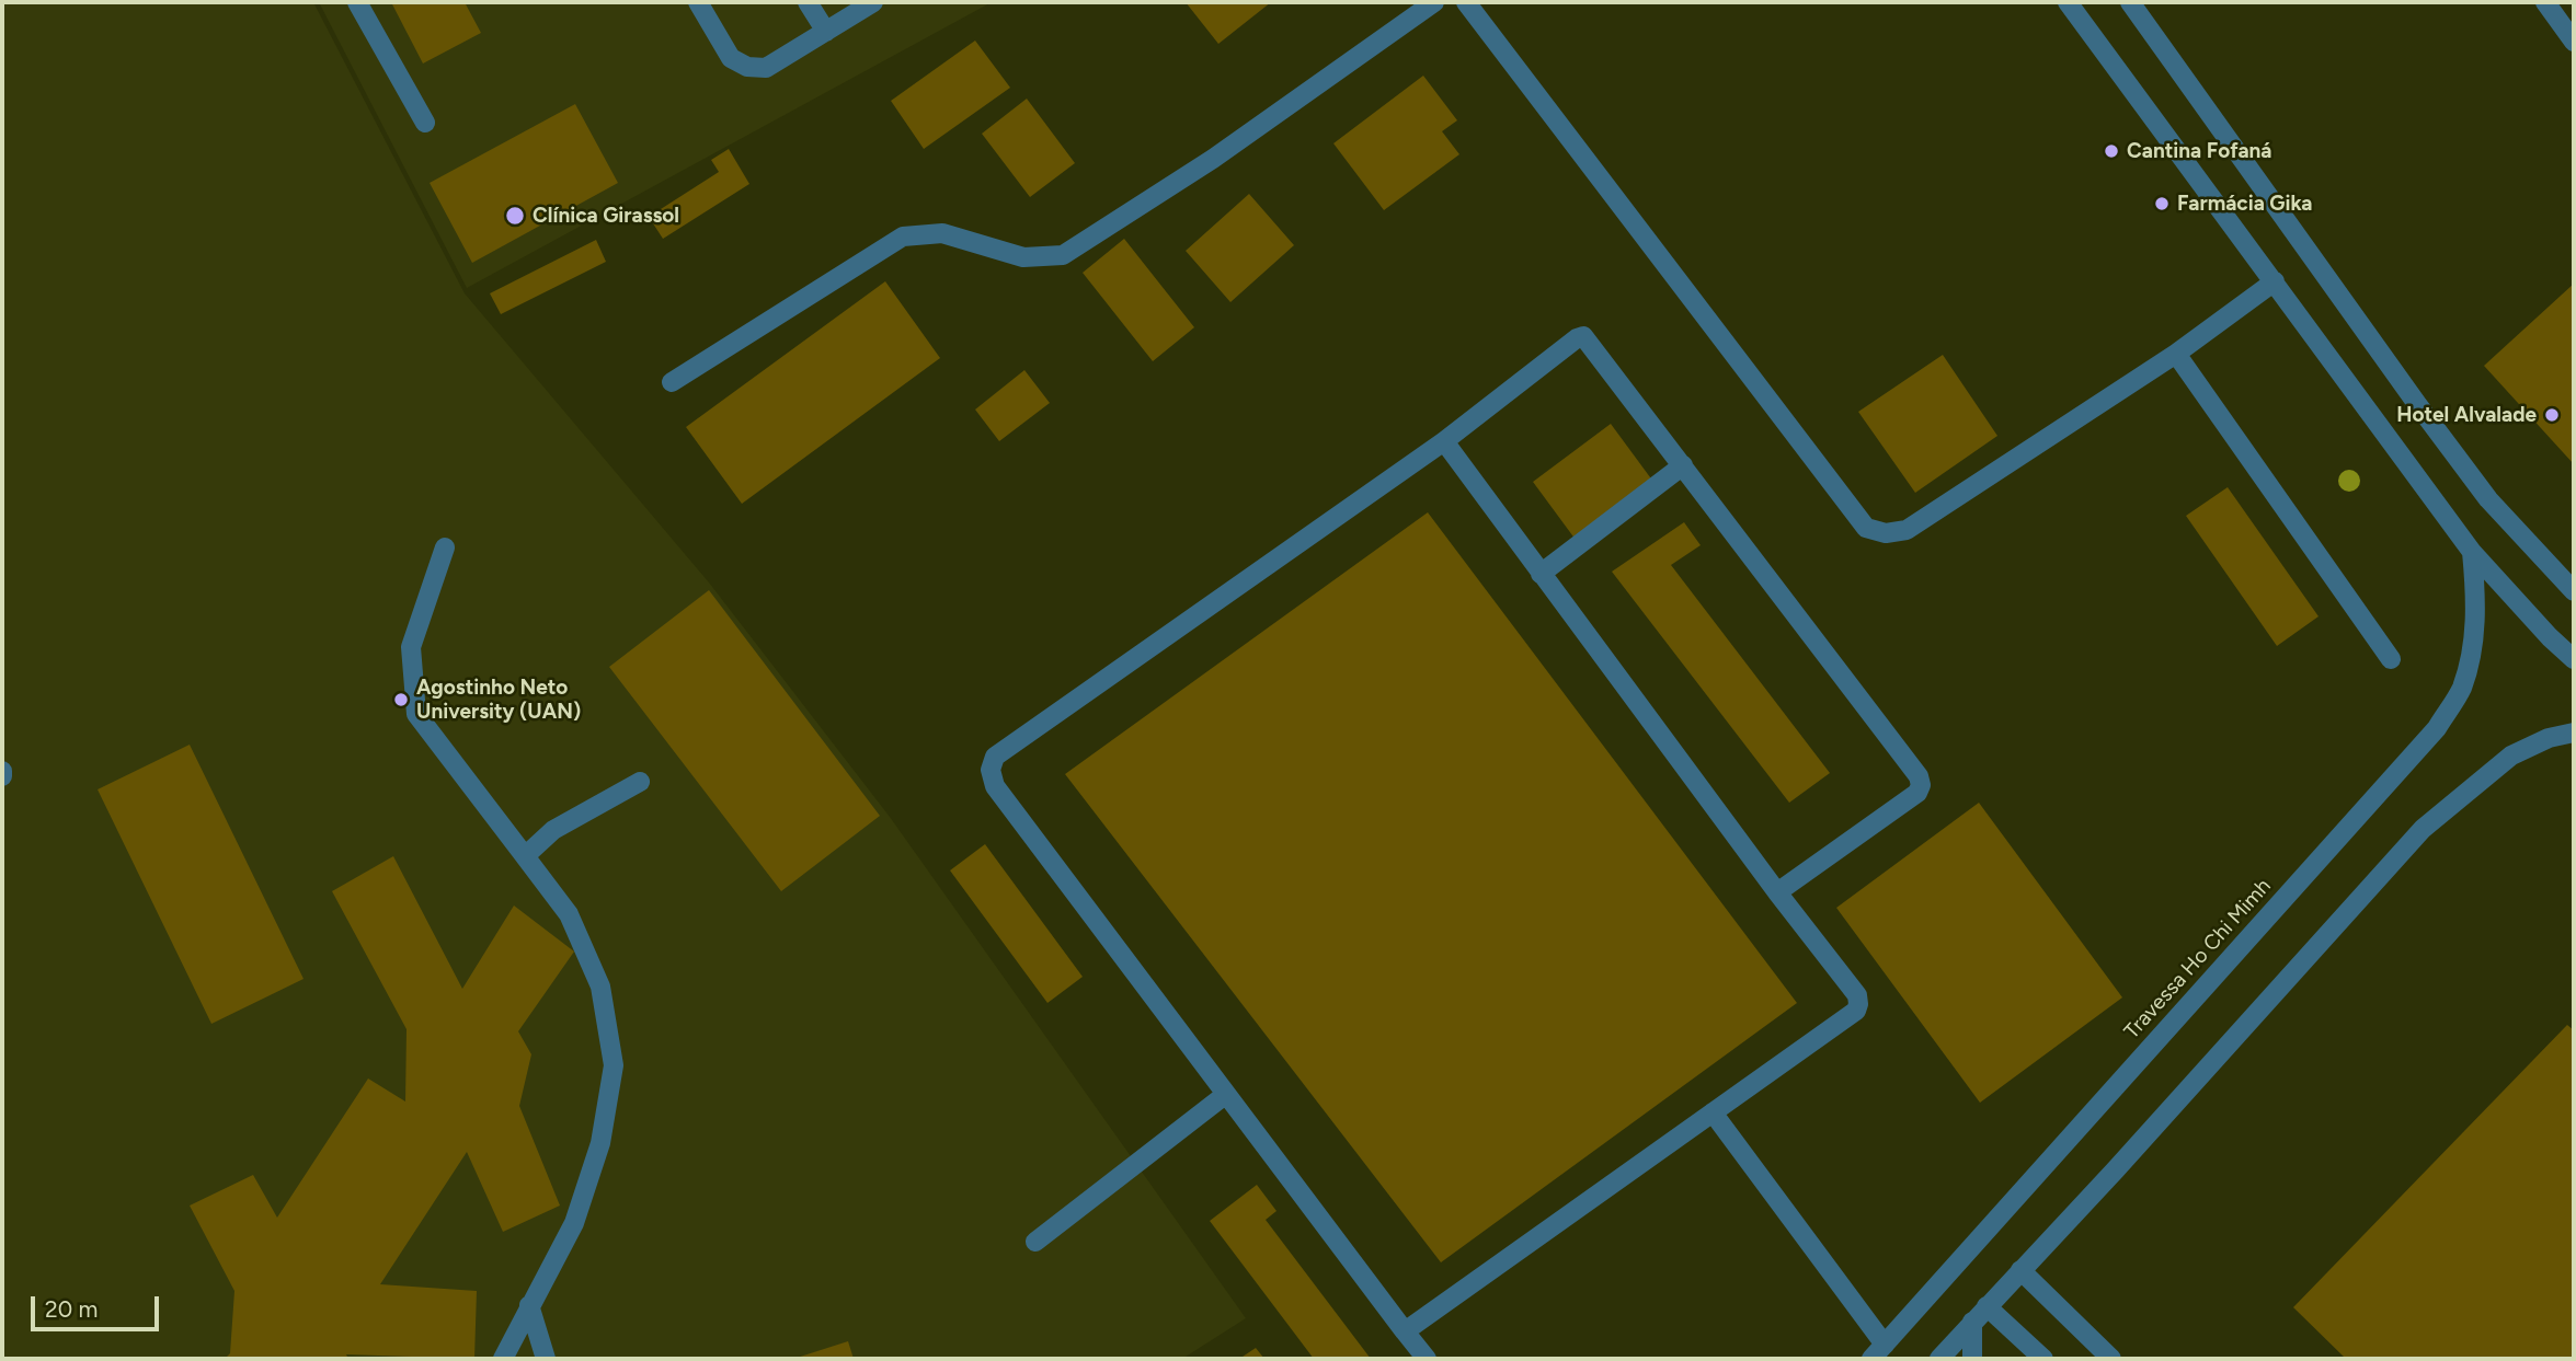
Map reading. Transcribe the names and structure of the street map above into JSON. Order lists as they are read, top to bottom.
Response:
{
  "streets": {
    "street": ["Travessa Ho Chi Mimh"]
  },
  "places": [
    "Cantina Fofaná",
    "Farmácia Gika",
    "Clínica Girassol",
    "Hotel Alvalade",
    "Agostinho Neto University (UAN)"
  ],
  "scale_bar": "20 m"
}
